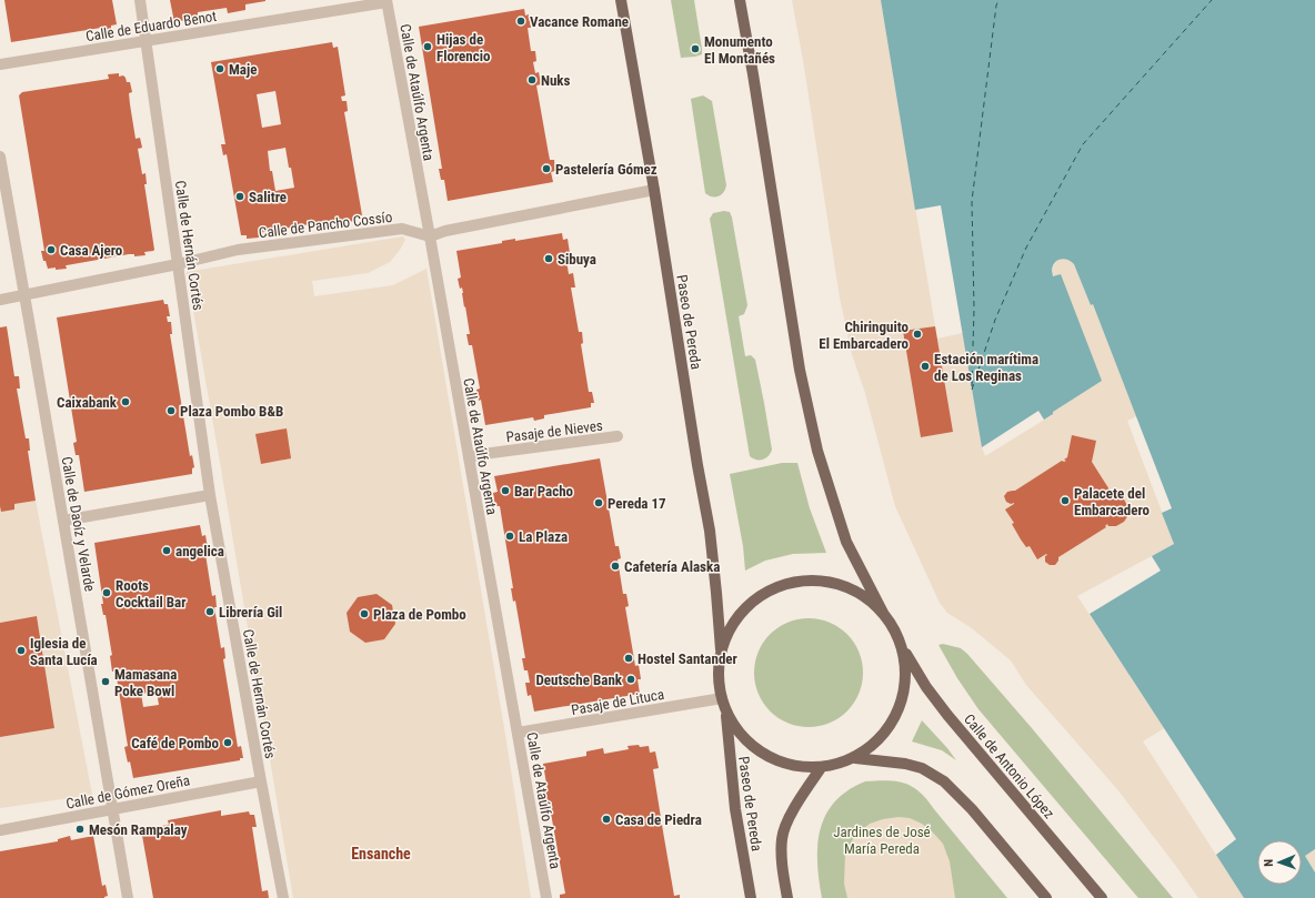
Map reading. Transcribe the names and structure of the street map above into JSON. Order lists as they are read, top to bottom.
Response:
{
  "streets": {
    "main road": ["Paseo de Pereda", "Calle de Antonio López"],
    "street": [
      "Calle de Eduardo Benot",
      "Calle de Ataúlfo Argenta",
      "Calle de Pancho Cossío",
      "Calle de Hernán Cortés",
      "Pasaje de Nieves",
      "Calle de Daoíz y Velarde",
      "Pasaje de Lituca",
      "Calle de Gómez Oreña"
    ]
  },
  "crossings": [
    ["Calle de Eduardo Benot", "Calle de Ataúlfo Argenta"],
    ["Calle de Eduardo Benot", "Calle de Hernán Cortés"],
    ["Calle de Ataúlfo Argenta", "Calle de Pancho Cossío"],
    ["Calle de Ataúlfo Argenta", "Pasaje de Nieves"],
    ["Calle de Ataúlfo Argenta", "Pasaje de Lituca"],
    ["Calle de Pancho Cossío", "Calle de Hernán Cortés"],
    ["Calle de Pancho Cossío", "Calle de Daoíz y Velarde"],
    ["Calle de Hernán Cortés", "Calle de Gómez Oreña"],
    ["Calle de Daoíz y Velarde", "Calle de Gómez Oreña"]
  ],
  "districts": ["Ensanche"],
  "parks": ["Jardines de José María Pereda"],
  "places": [
    "Vacance Romane",
    "Hijas de Florencio",
    "Monumento El Montañés",
    "Maje",
    "Nuks",
    "Pastelería Gómez",
    "Salitre",
    "Casa Ajero",
    "Sibuya",
    "Chiringuito El Embarcadero",
    "Estación marítima de Los Reginas",
    "Caixabank",
    "Plaza Pombo B&B",
    "Bar Pacho",
    "Palacete del Embarcadero",
    "Pereda 17",
    "La Plaza",
    "angelica",
    "Cafetería Alaska",
    "Roots Cocktail Bar",
    "Librería Gil",
    "Plaza de Pombo",
    "Iglesia de Santa Lucía",
    "Hostel Santander",
    "Deutsche Bank",
    "Mamasana Poke Bowl",
    "Café de Pombo",
    "Casa de Piedra",
    "Mesón Rampalay"
  ],
  "north": "left"
}
